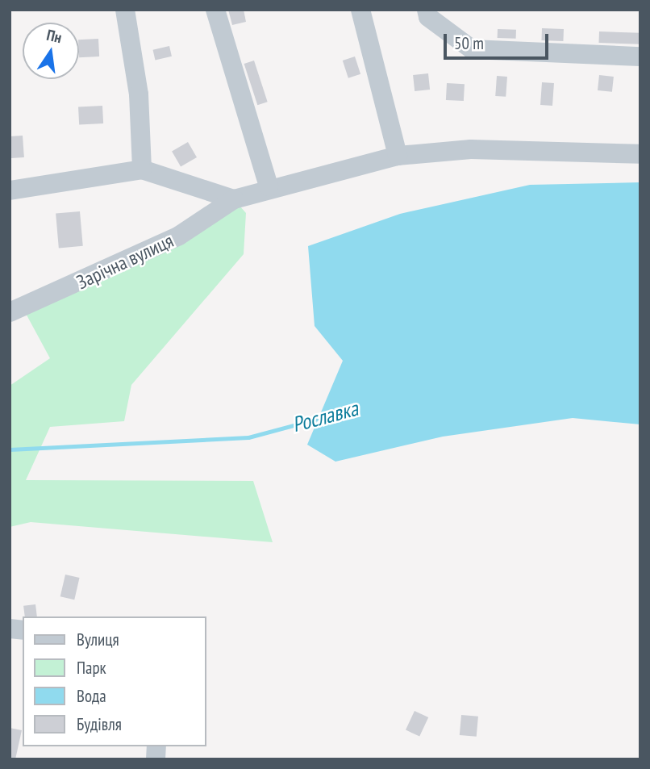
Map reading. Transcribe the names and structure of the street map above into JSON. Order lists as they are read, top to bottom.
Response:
{
  "streets": {
    "street": ["Зарічна вулиця"]
  },
  "water": ["Рославка"],
  "legend": [
    "Вулиця",
    "Парк",
    "Вода",
    "Будівля"
  ],
  "scale_bar": "50 m",
  "north": "top"
}
